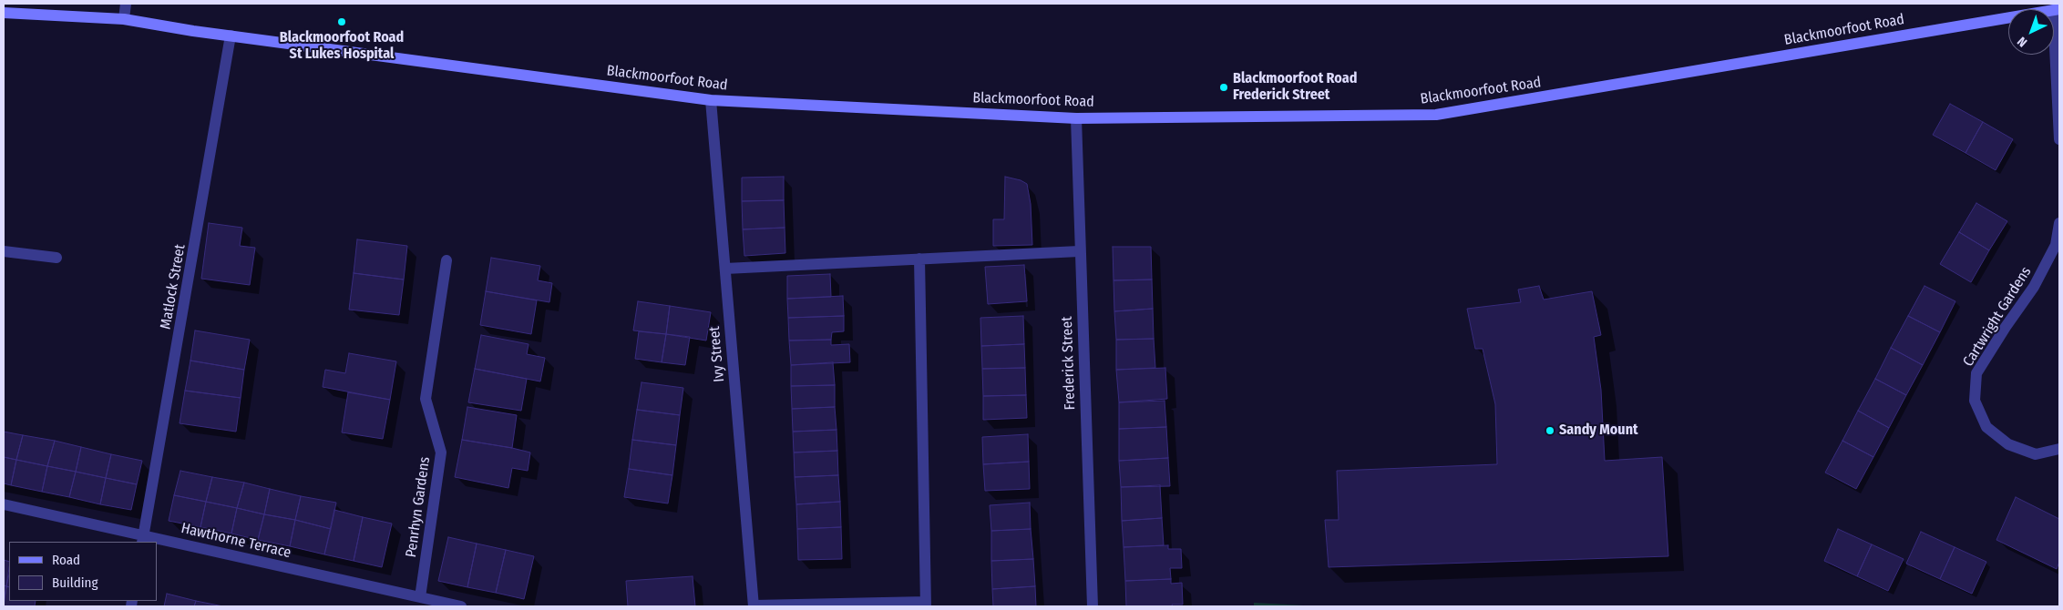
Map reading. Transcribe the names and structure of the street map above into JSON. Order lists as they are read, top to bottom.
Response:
{
  "streets": {
    "street": [
      "Blackmoorfoot Road",
      "Matlock Street",
      "Cartwright Gardens",
      "Ivy Street",
      "Frederick Street",
      "Penrhyn Gardens",
      "Hawthorne Terrace"
    ]
  },
  "crossings": [
    ["Blackmoorfoot Road", "Matlock Street"],
    ["Blackmoorfoot Road", "Ivy Street"],
    ["Blackmoorfoot Road", "Frederick Street"],
    ["Matlock Street", "Hawthorne Terrace"],
    ["Penrhyn Gardens", "Hawthorne Terrace"]
  ],
  "places": ["Blackmoorfoot Road St Lukes Hospital", "Blackmoorfoot Road Frederick Street", "Sandy Mount"],
  "legend": ["Road", "Building"],
  "north": "bottom left"
}
